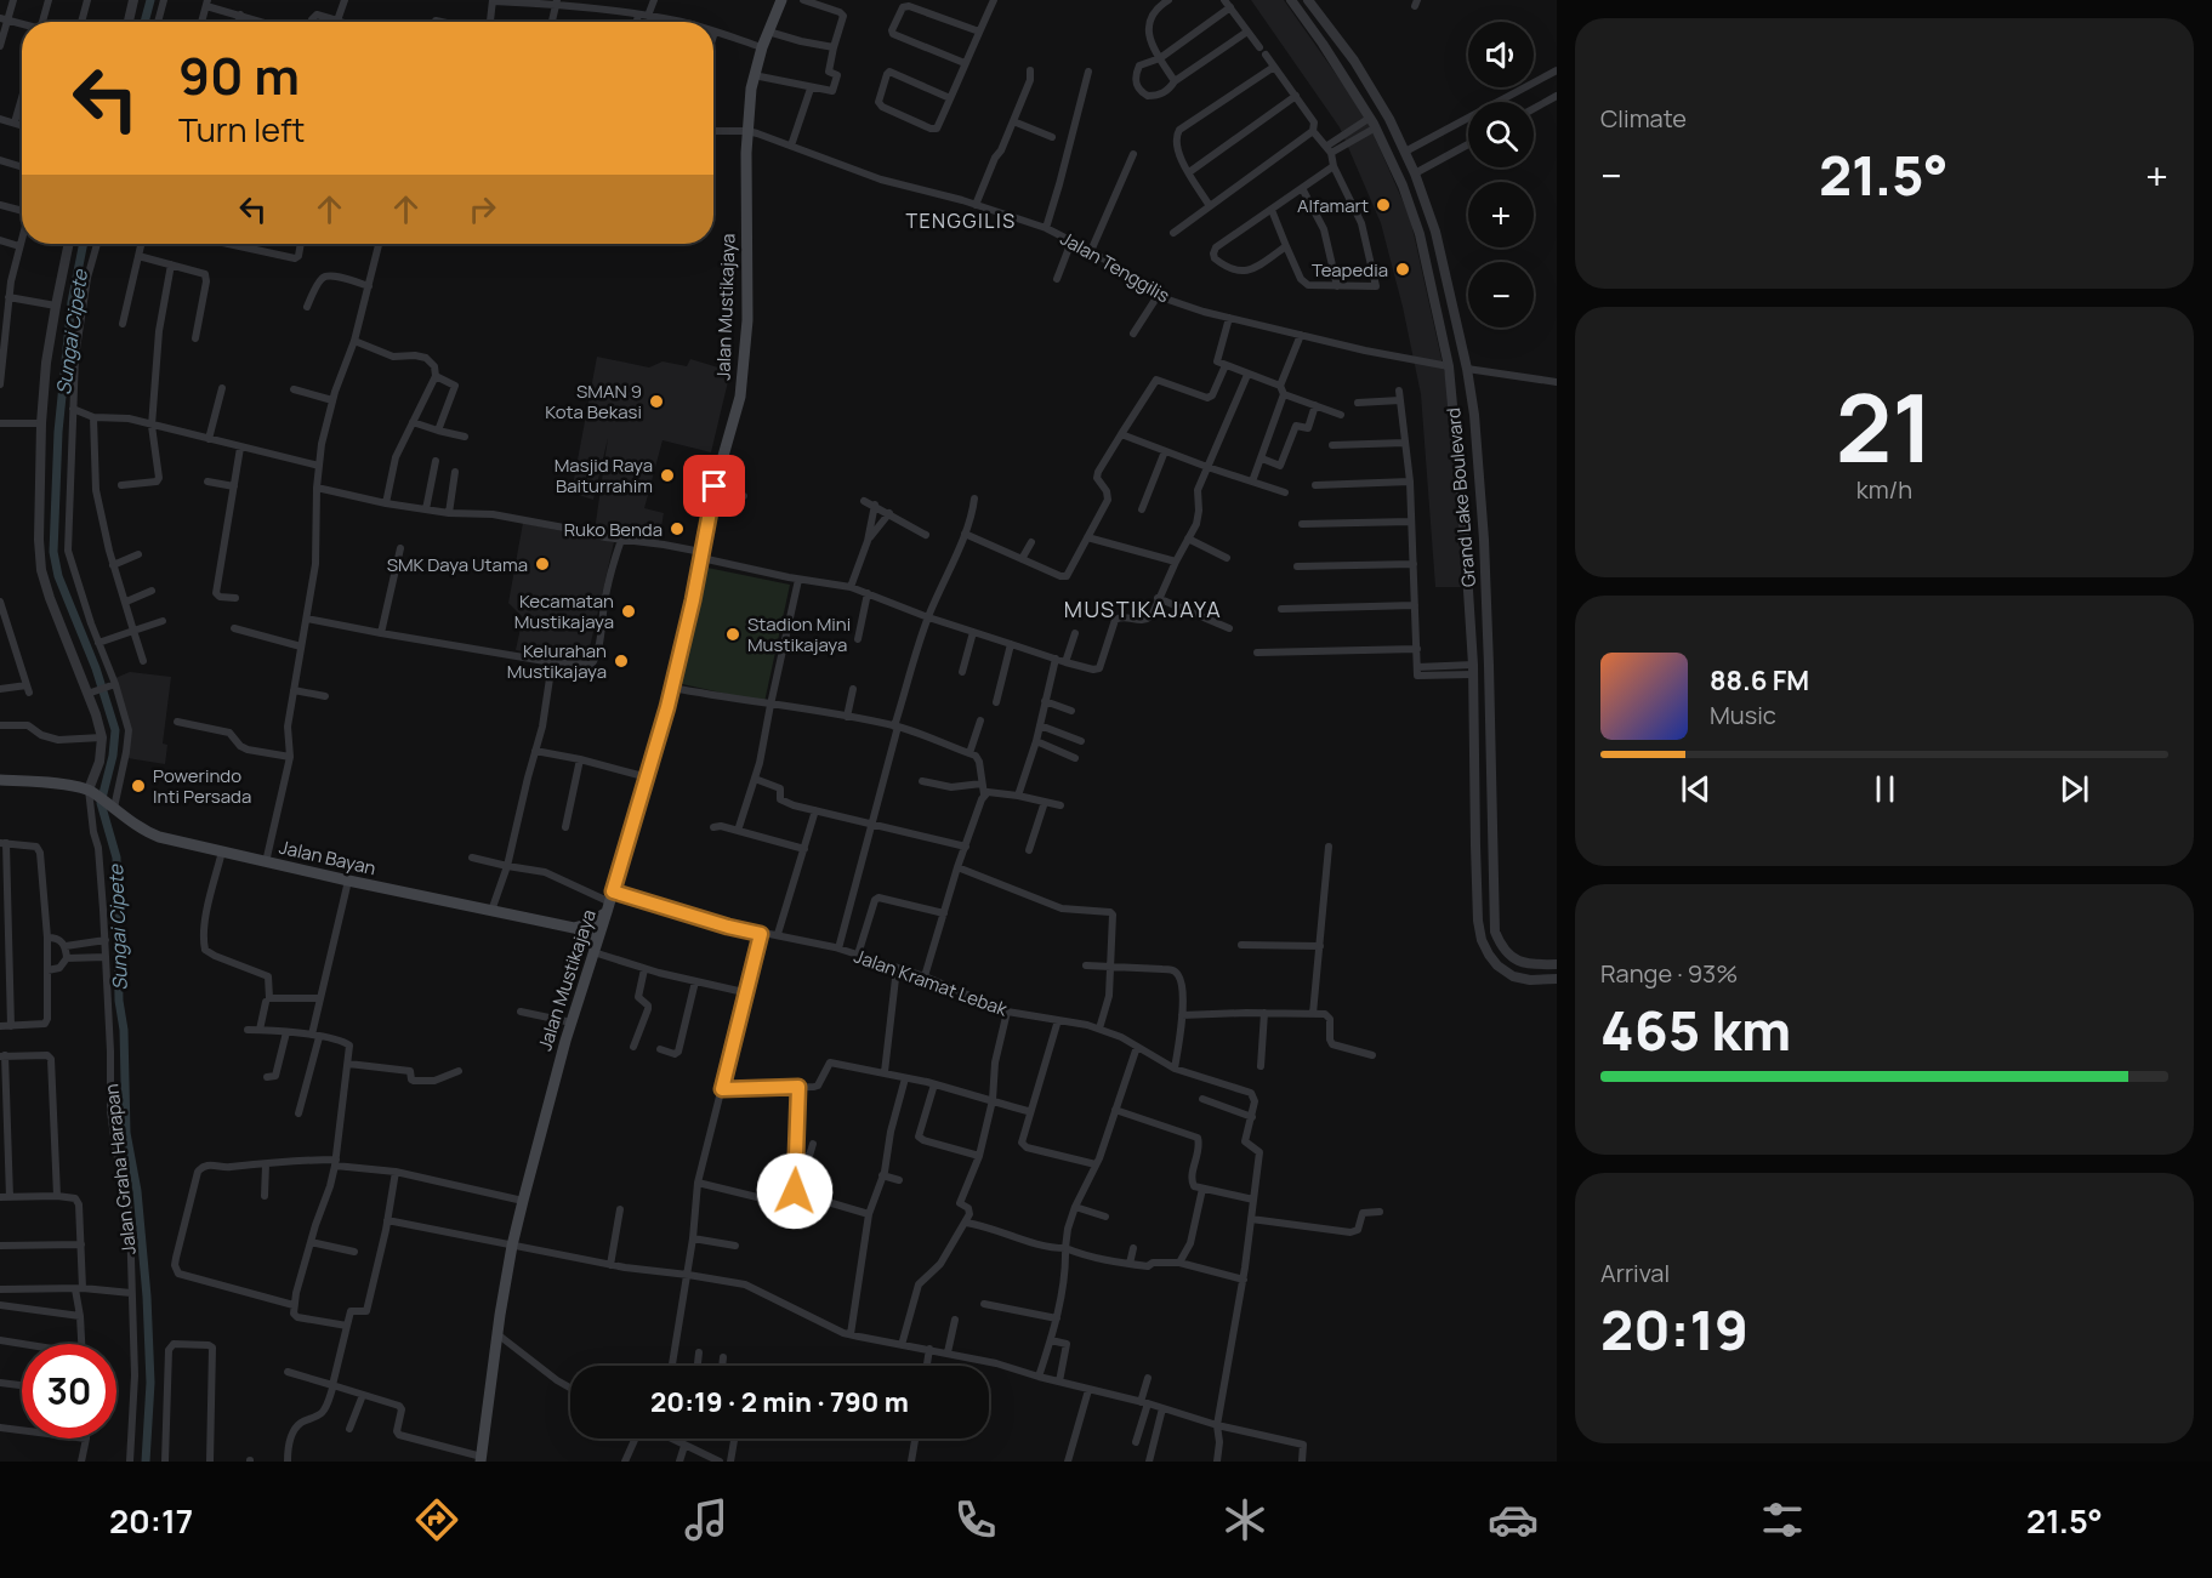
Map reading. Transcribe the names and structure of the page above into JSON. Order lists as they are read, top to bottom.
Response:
{
  "streets": {
    "main road": ["Jalan Mustikajaya", "Jalan Bayan"],
    "street": [
      "Jalan Tenggilis",
      "Grand Lake Boulevard",
      "Jalan Kramat Lebak",
      "Jalan Graha Harapan"
    ]
  },
  "crossings": [
    ["Jalan Tenggilis", "Jalan Mustikajaya"],
    ["Jalan Tenggilis", "Grand Lake Boulevard"],
    ["Jalan Mustikajaya", "Jalan Bayan"],
    ["Jalan Mustikajaya", "Jalan Kramat Lebak"],
    ["Jalan Bayan", "Jalan Graha Harapan"]
  ],
  "districts": ["TENGGILIS", "MUSTIKAJAYA"],
  "water": ["Sungai Cipete"],
  "places": [
    "Alfamart",
    "Teapedia",
    "SMAN 9 Kota Bekasi",
    "Masjid Raya Baiturrahim",
    "Ruko Benda",
    "SMK Daya Utama",
    "Kecamatan Mustikajaya",
    "Stadion Mini Mustikajaya",
    "Kelurahan Mustikajaya",
    "Powerindo Inti Persada"
  ],
  "page": {
    "tile": [
      "Climate",
      ["21", "km/h"],
      ["Range · 93%", "465 km"],
      ["Arrival", "20:19"]
    ],
    "map_buttons": ["+", "−"],
    "turn": ["90 m", "Turn left"],
    "heat": ["−", "21.5°", "+"],
    "song": ["88.6 FM", "Music"],
    "limit": "30",
    "trip": "20:19 · 2 min · 790 m",
    "tabs": ["20:17", "21.5°"]
  }
}
